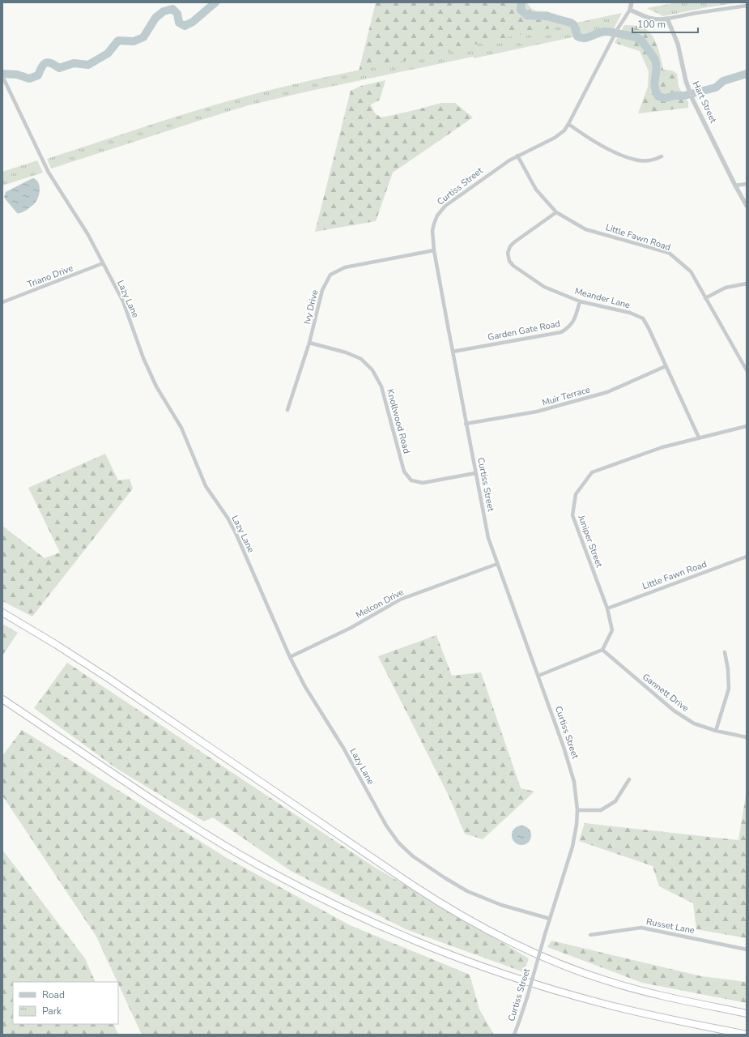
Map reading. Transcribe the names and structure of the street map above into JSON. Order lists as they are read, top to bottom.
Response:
{
  "streets": {
    "street": [
      "Hart Street",
      "Curtiss Street",
      "Little Fawn Road",
      "Triano Drive",
      "Meander Lane",
      "Lazy Lane",
      "Ivy Drive",
      "Garden Gate Road",
      "Muir Terrace",
      "Knollwood Road",
      "Juniper Street",
      "Melcon Drive",
      "Gannett Drive",
      "Russet Lane"
    ]
  },
  "crossings": [
    ["Curtiss Street", "Little Fawn Road"],
    ["Curtiss Street", "Lazy Lane"],
    ["Curtiss Street", "Ivy Drive"],
    ["Curtiss Street", "Garden Gate Road"],
    ["Curtiss Street", "Muir Terrace"],
    ["Curtiss Street", "Knollwood Road"],
    ["Curtiss Street", "Melcon Drive"],
    ["Little Fawn Road", "Meander Lane"],
    ["Little Fawn Road", "Juniper Street"],
    ["Triano Drive", "Lazy Lane"],
    ["Meander Lane", "Garden Gate Road"],
    ["Meander Lane", "Muir Terrace"],
    ["Meander Lane", "Juniper Street"],
    ["Lazy Lane", "Melcon Drive"],
    ["Ivy Drive", "Knollwood Road"],
    ["Juniper Street", "Gannett Drive"]
  ],
  "legend": ["Road", "Park"],
  "scale_bar": "100 m"
}
